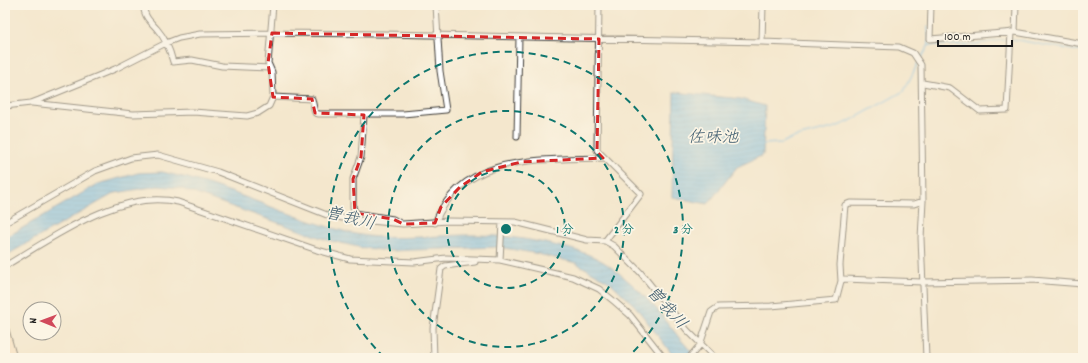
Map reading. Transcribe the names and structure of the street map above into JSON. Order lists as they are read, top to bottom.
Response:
{
  "water": ["佐味池", "曽我川"],
  "scale_bar": "100 m",
  "north": "left",
  "rings": ["1 分", "2 分", "3 分"]
}
